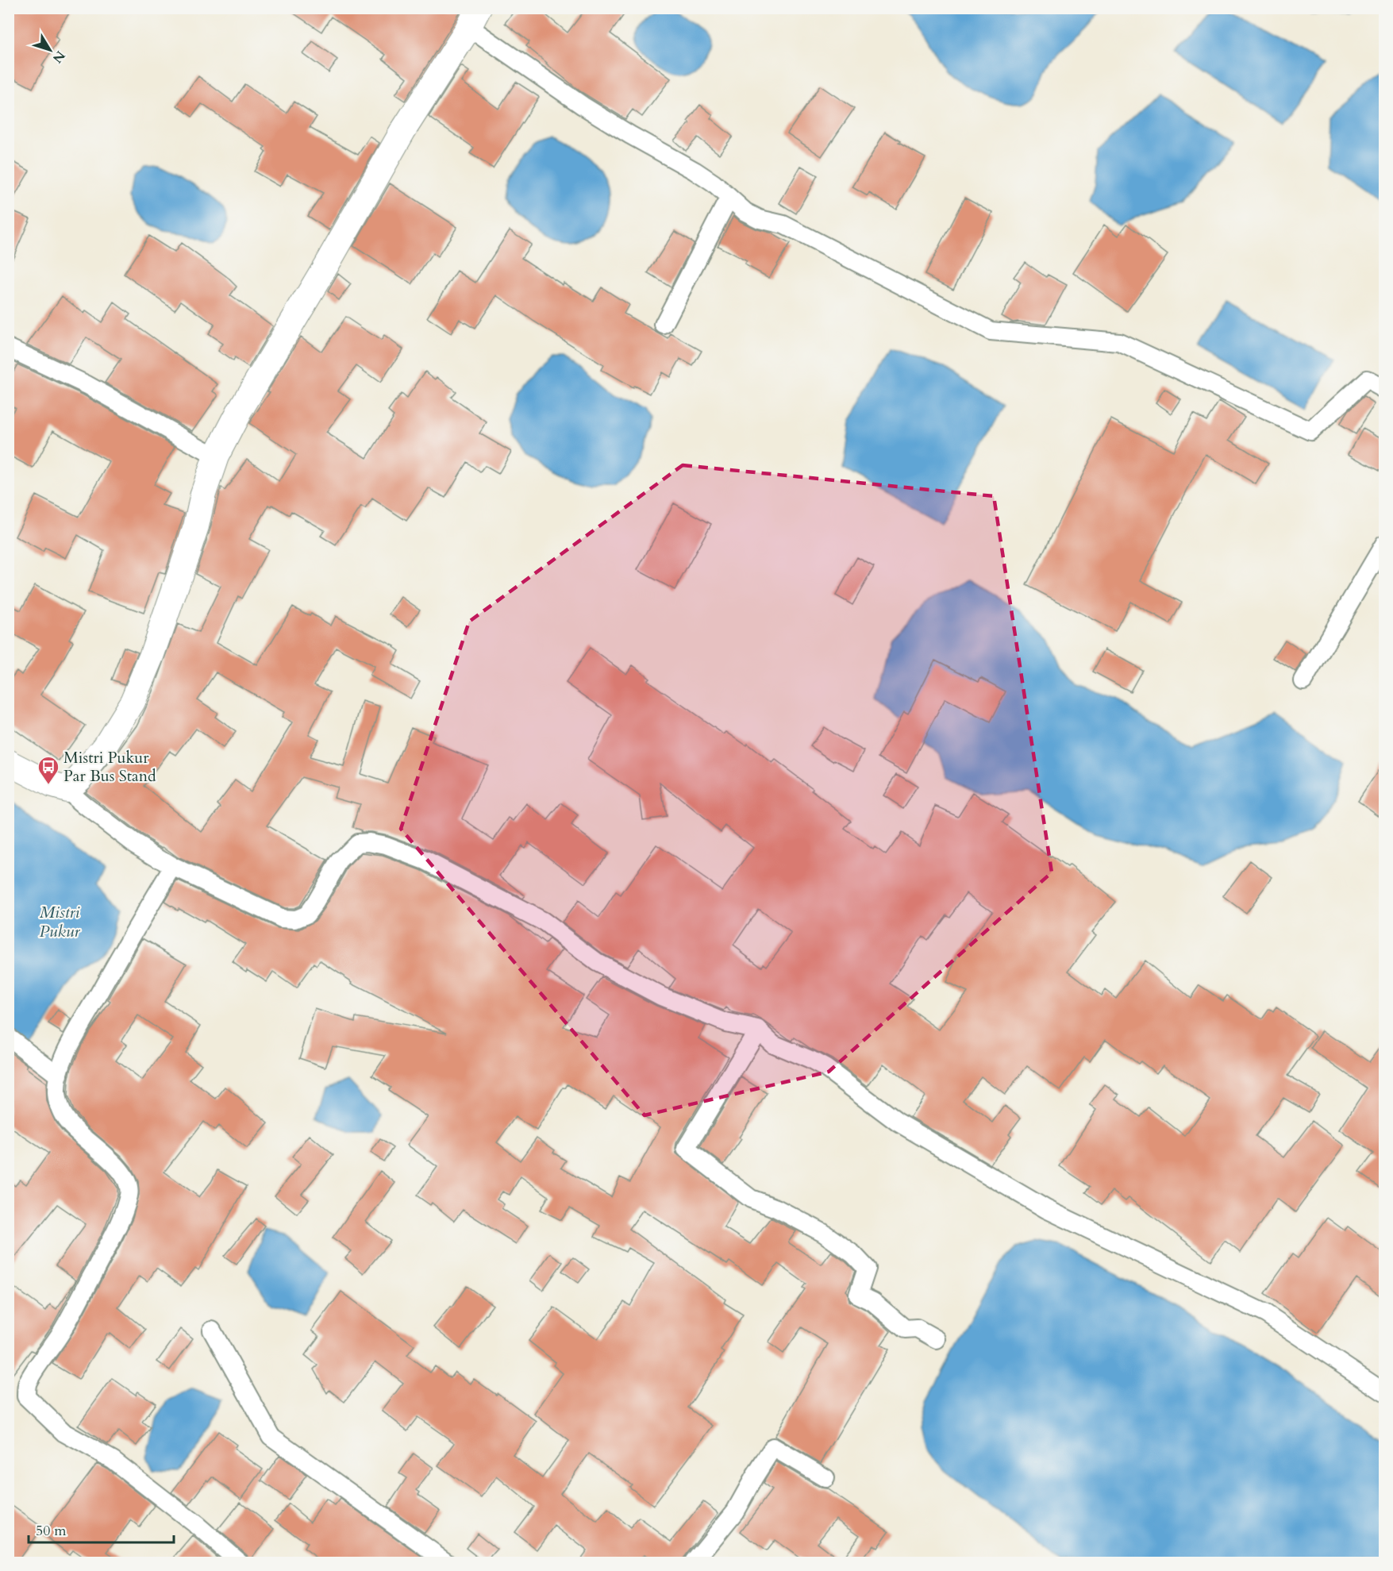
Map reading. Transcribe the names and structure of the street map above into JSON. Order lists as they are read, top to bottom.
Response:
{
  "water": ["Mistri Pukur"],
  "places": {
    "bus stop": ["Mistri Pukur Par Bus Stand"]
  },
  "scale_bar": "50 m",
  "north": "bottom right"
}
